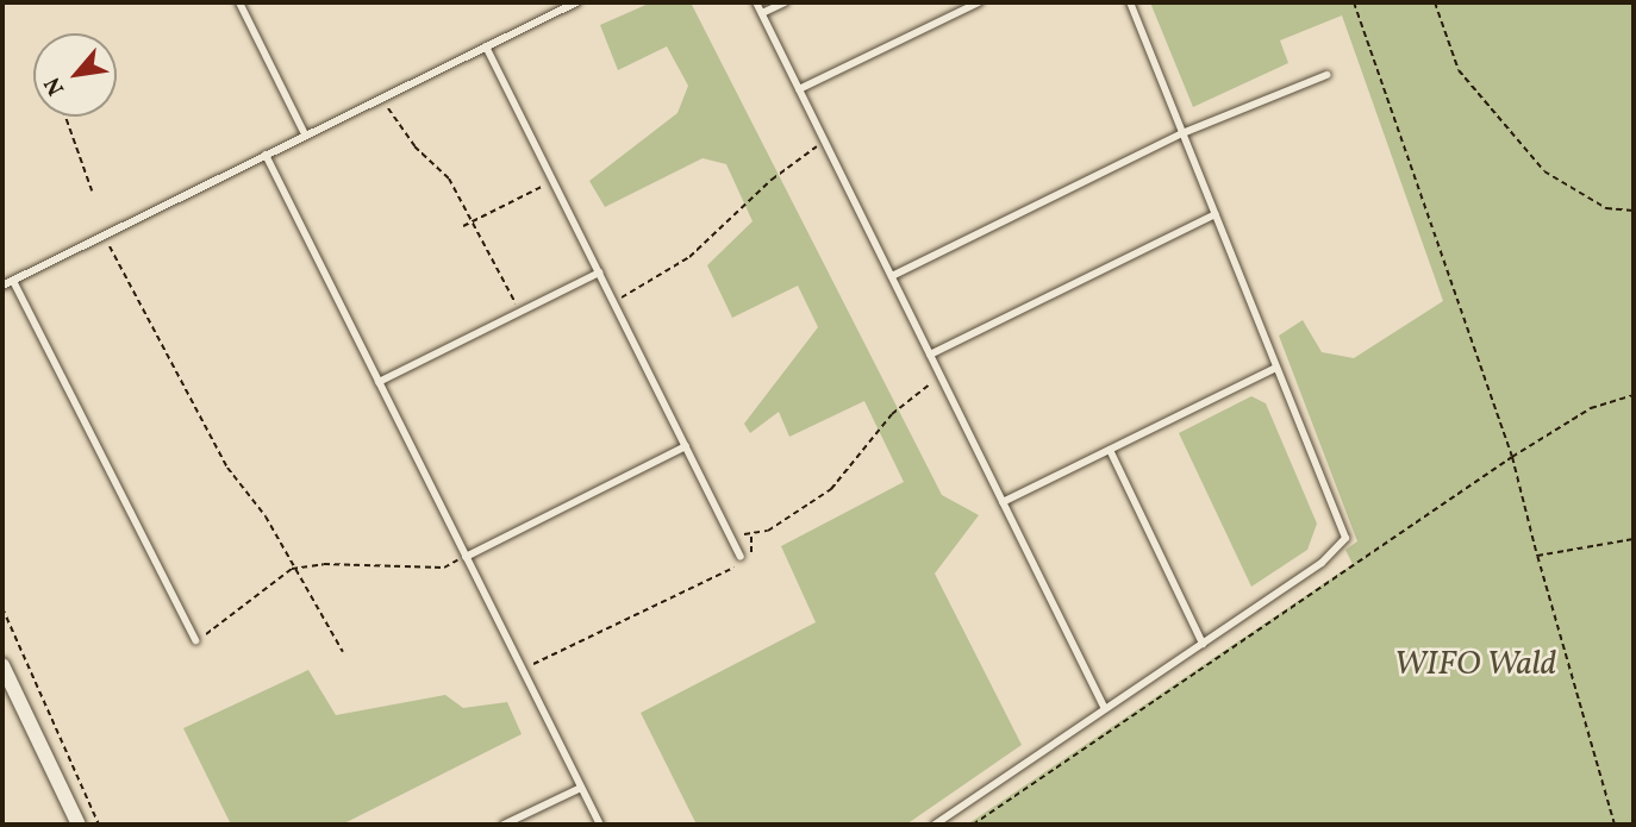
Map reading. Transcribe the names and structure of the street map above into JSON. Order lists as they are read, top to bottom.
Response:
{
  "parks": ["WIFO Wald"],
  "north": "bottom left"
}
